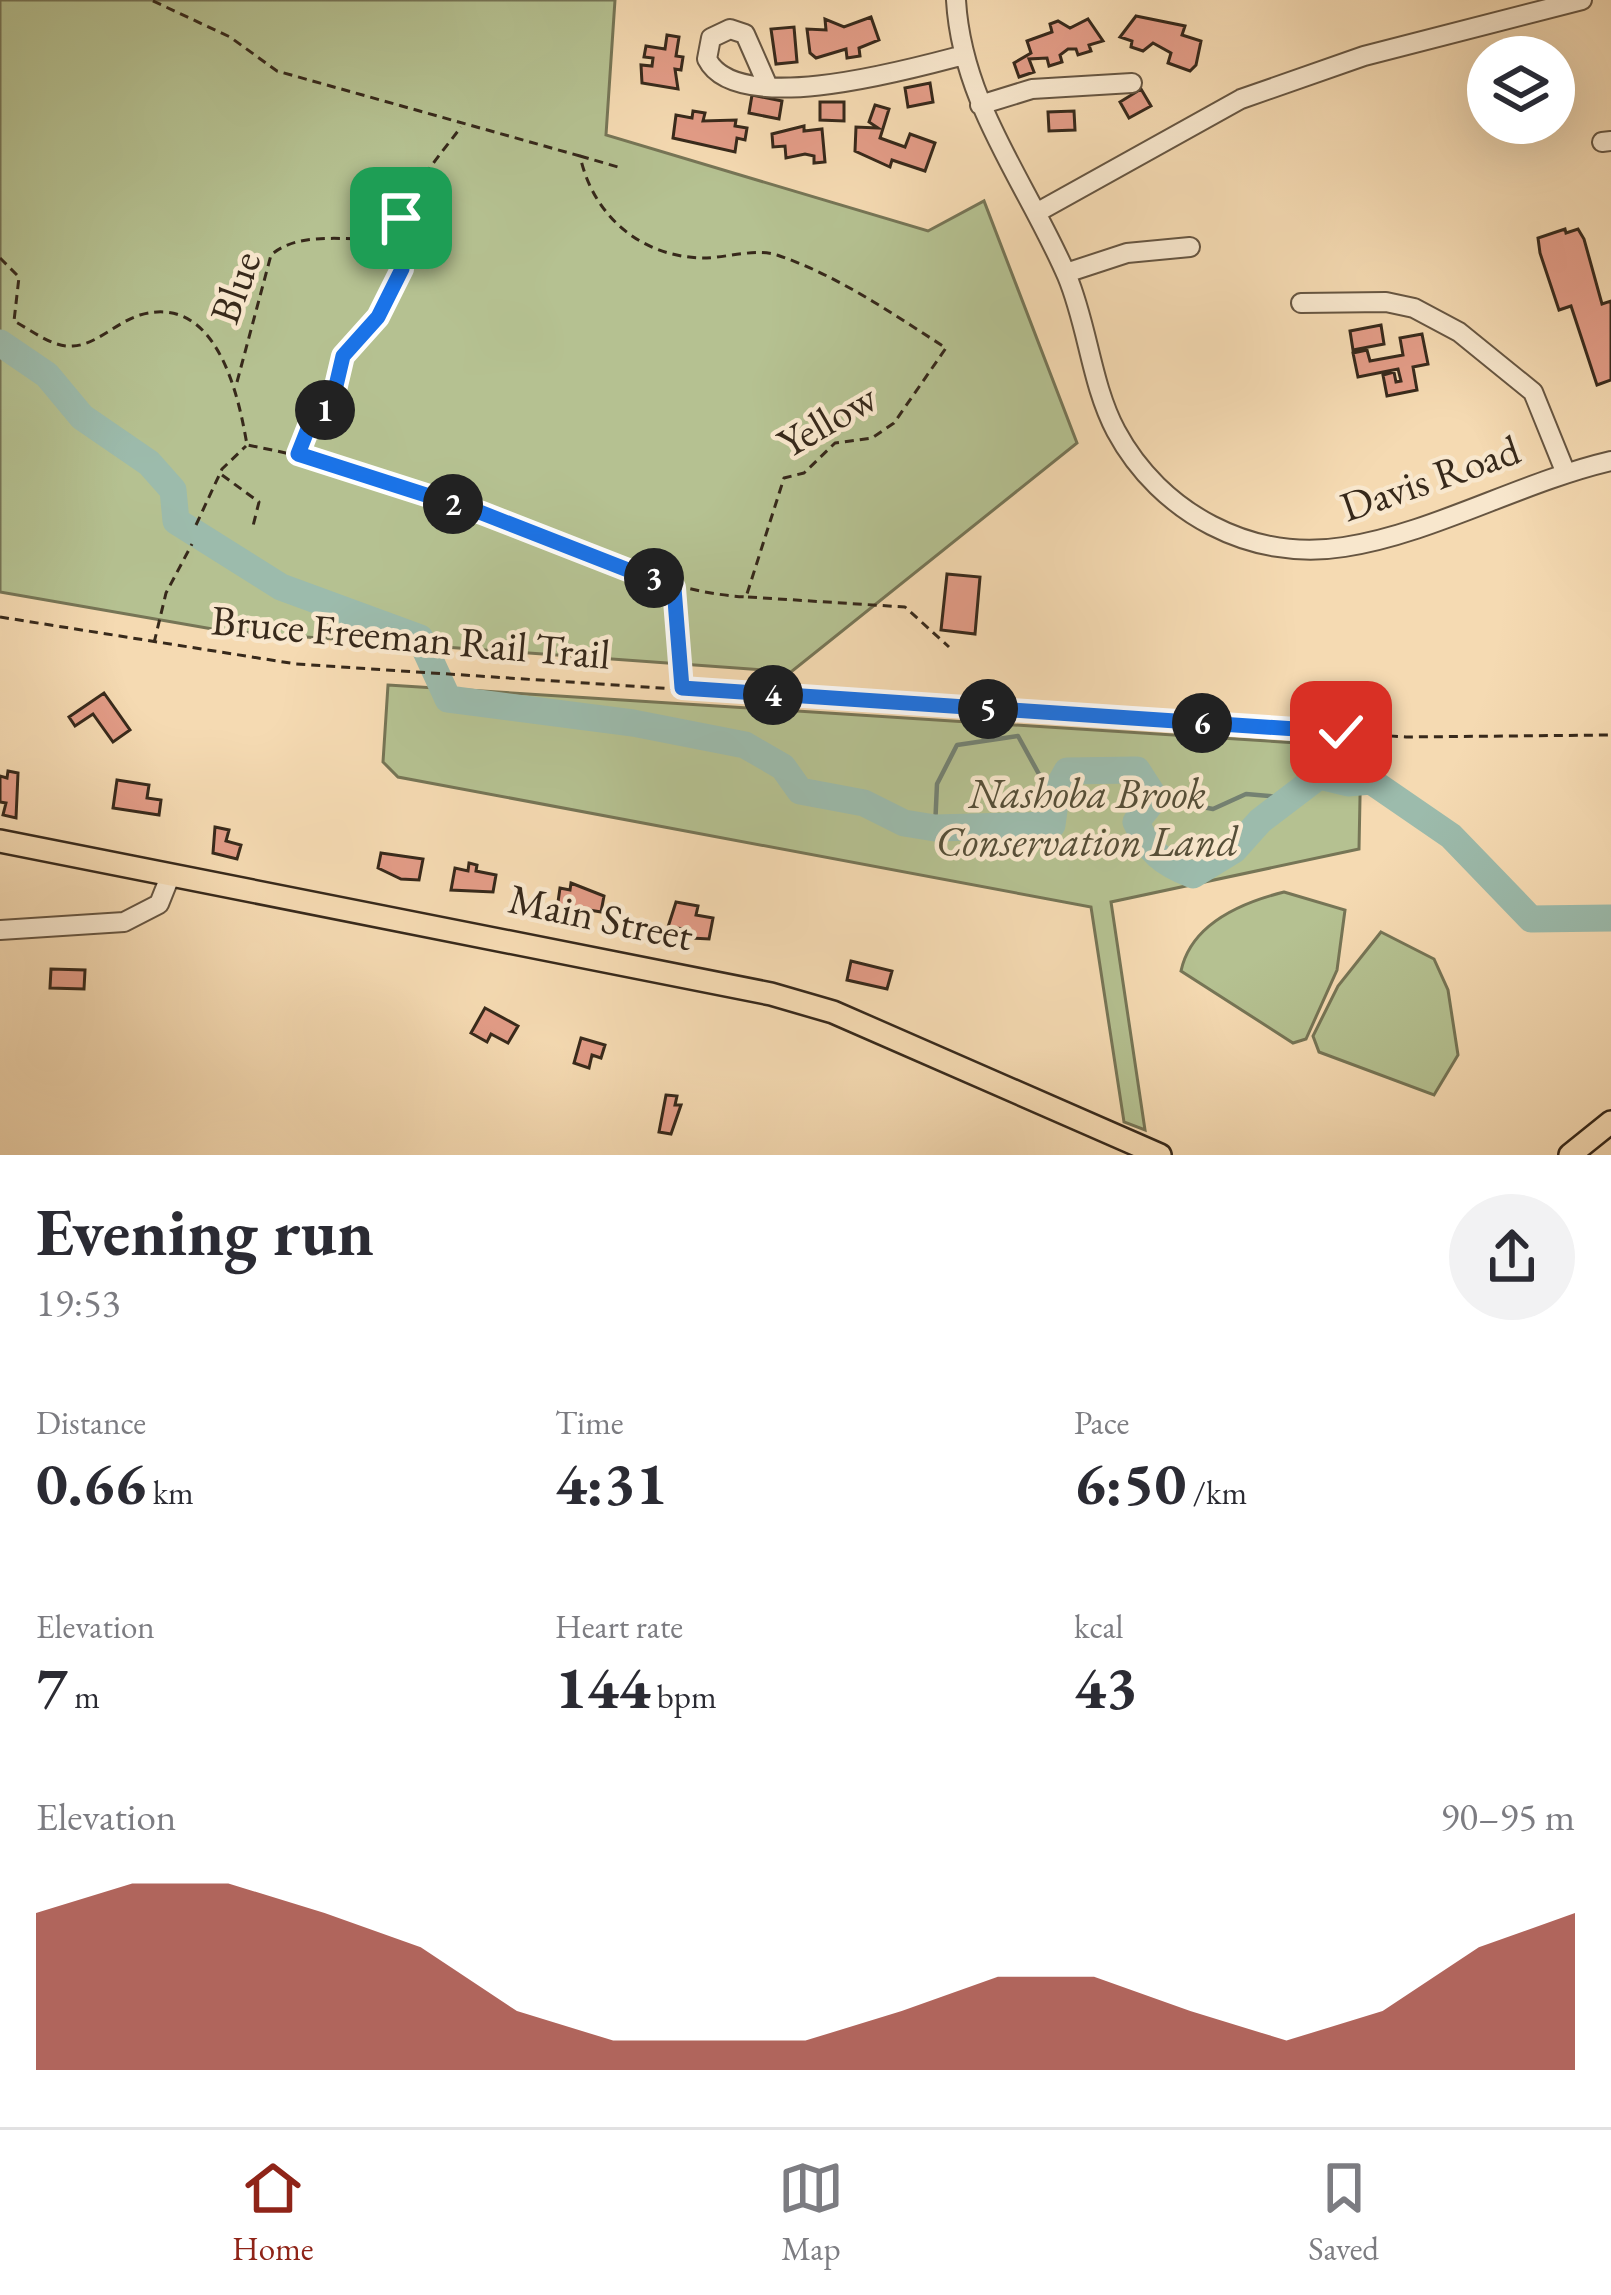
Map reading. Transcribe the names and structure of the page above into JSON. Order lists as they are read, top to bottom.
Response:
{
  "streets": {
    "main road": ["Main Street"],
    "street": ["Davis Road"],
    "path": ["Blue", "Yellow", "Bruce Freeman Rail Trail"]
  },
  "parks": ["Nashoba Brook Conservation Land"],
  "page": {
    "pins": [
      "1",
      "2",
      "3",
      "4",
      "5",
      "6"
    ],
    "heading": ["Evening run", "19:53"],
    "stats": [
      ["Distance", "0.66 km"],
      ["Time", "4:31"],
      ["Pace", "6:50 /km"],
      ["Elevation", "7 m"],
      ["Heart rate", "144 bpm"],
      ["kcal", "43"]
    ],
    "chart": ["Elevation", "90–95 m"],
    "tabs": ["Home", "Map", "Saved"]
  }
}
